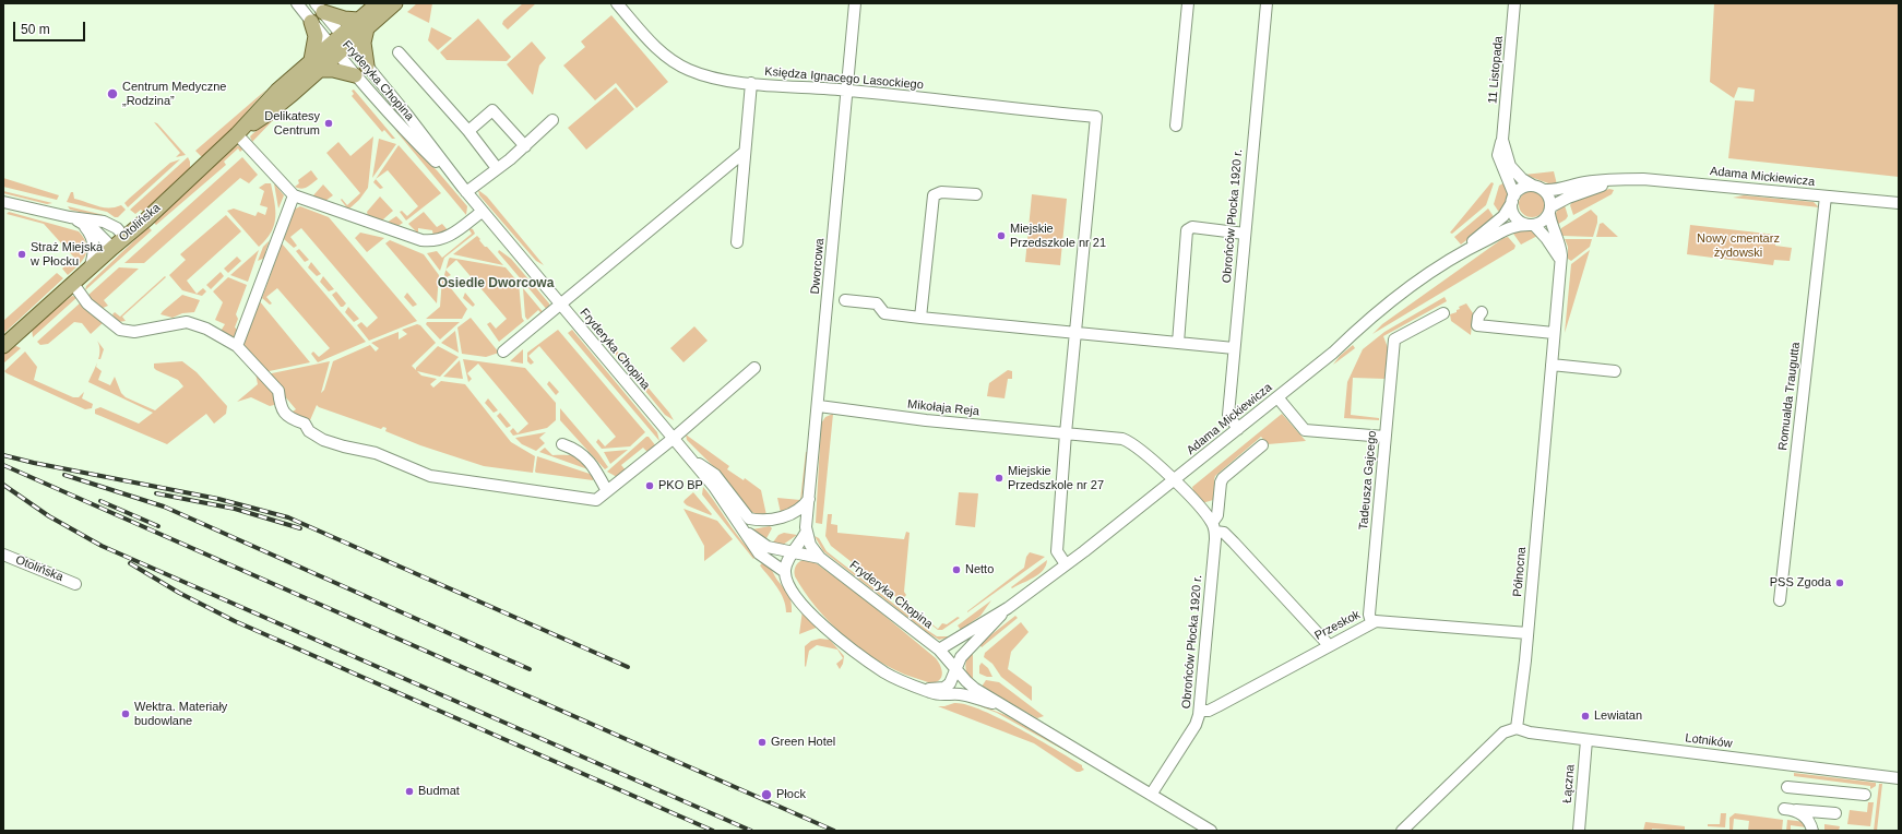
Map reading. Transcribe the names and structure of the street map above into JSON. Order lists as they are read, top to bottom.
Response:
{
  "streets": {
    "main road": ["Otolińska"],
    "street": [
      "11 Listopada",
      "Księdza Ignacego Lasockiego",
      "Fryderyka Chopina",
      "Adama Mickiewicza",
      "Obrońców Płocka 1920 r.",
      "Dworcowa",
      "Romualda Traugutta",
      "Mikołaja Reja",
      "Tadeusza Gajcego",
      "Północna",
      "Przeskok",
      "Lotników",
      "Łączna"
    ]
  },
  "crossings": [
    ["11 Listopada", "Adama Mickiewicza"],
    ["11 Listopada", "Północna"],
    ["Księdza Ignacego Lasockiego", "Dworcowa"],
    ["Fryderyka Chopina", "Adama Mickiewicza"],
    ["Fryderyka Chopina", "Obrońców Płocka 1920 r."],
    ["Fryderyka Chopina", "Otolińska"],
    ["Fryderyka Chopina", "Dworcowa"],
    ["Adama Mickiewicza", "Obrońców Płocka 1920 r."],
    ["Adama Mickiewicza", "Romualda Traugutta"],
    ["Adama Mickiewicza", "Mikołaja Reja"],
    ["Adama Mickiewicza", "Północna"],
    ["Obrońców Płocka 1920 r.", "Mikołaja Reja"],
    ["Obrońców Płocka 1920 r.", "Przeskok"],
    ["Dworcowa", "Mikołaja Reja"],
    ["Tadeusza Gajcego", "Przeskok"],
    ["Północna", "Przeskok"],
    ["Północna", "Lotników"],
    ["Lotników", "Łączna"]
  ],
  "districts": ["Osiedle Dworcowa"],
  "parks": ["Nowy cmentarz żydowski"],
  "places": [
    "Centrum Medyczne „Rodzina”",
    "Delikatesy Centrum",
    "Miejskie Przedszkole nr 21",
    "Straż Miejska w Płocku",
    "Miejskie Przedszkole nr 27",
    "PKO BP",
    "Netto",
    "PSS Zgoda",
    "Wektra. Materiały budowlane",
    "Lewiatan",
    "Green Hotel",
    "Budmat",
    "Płock"
  ],
  "scale_bar": "50 m"
}
